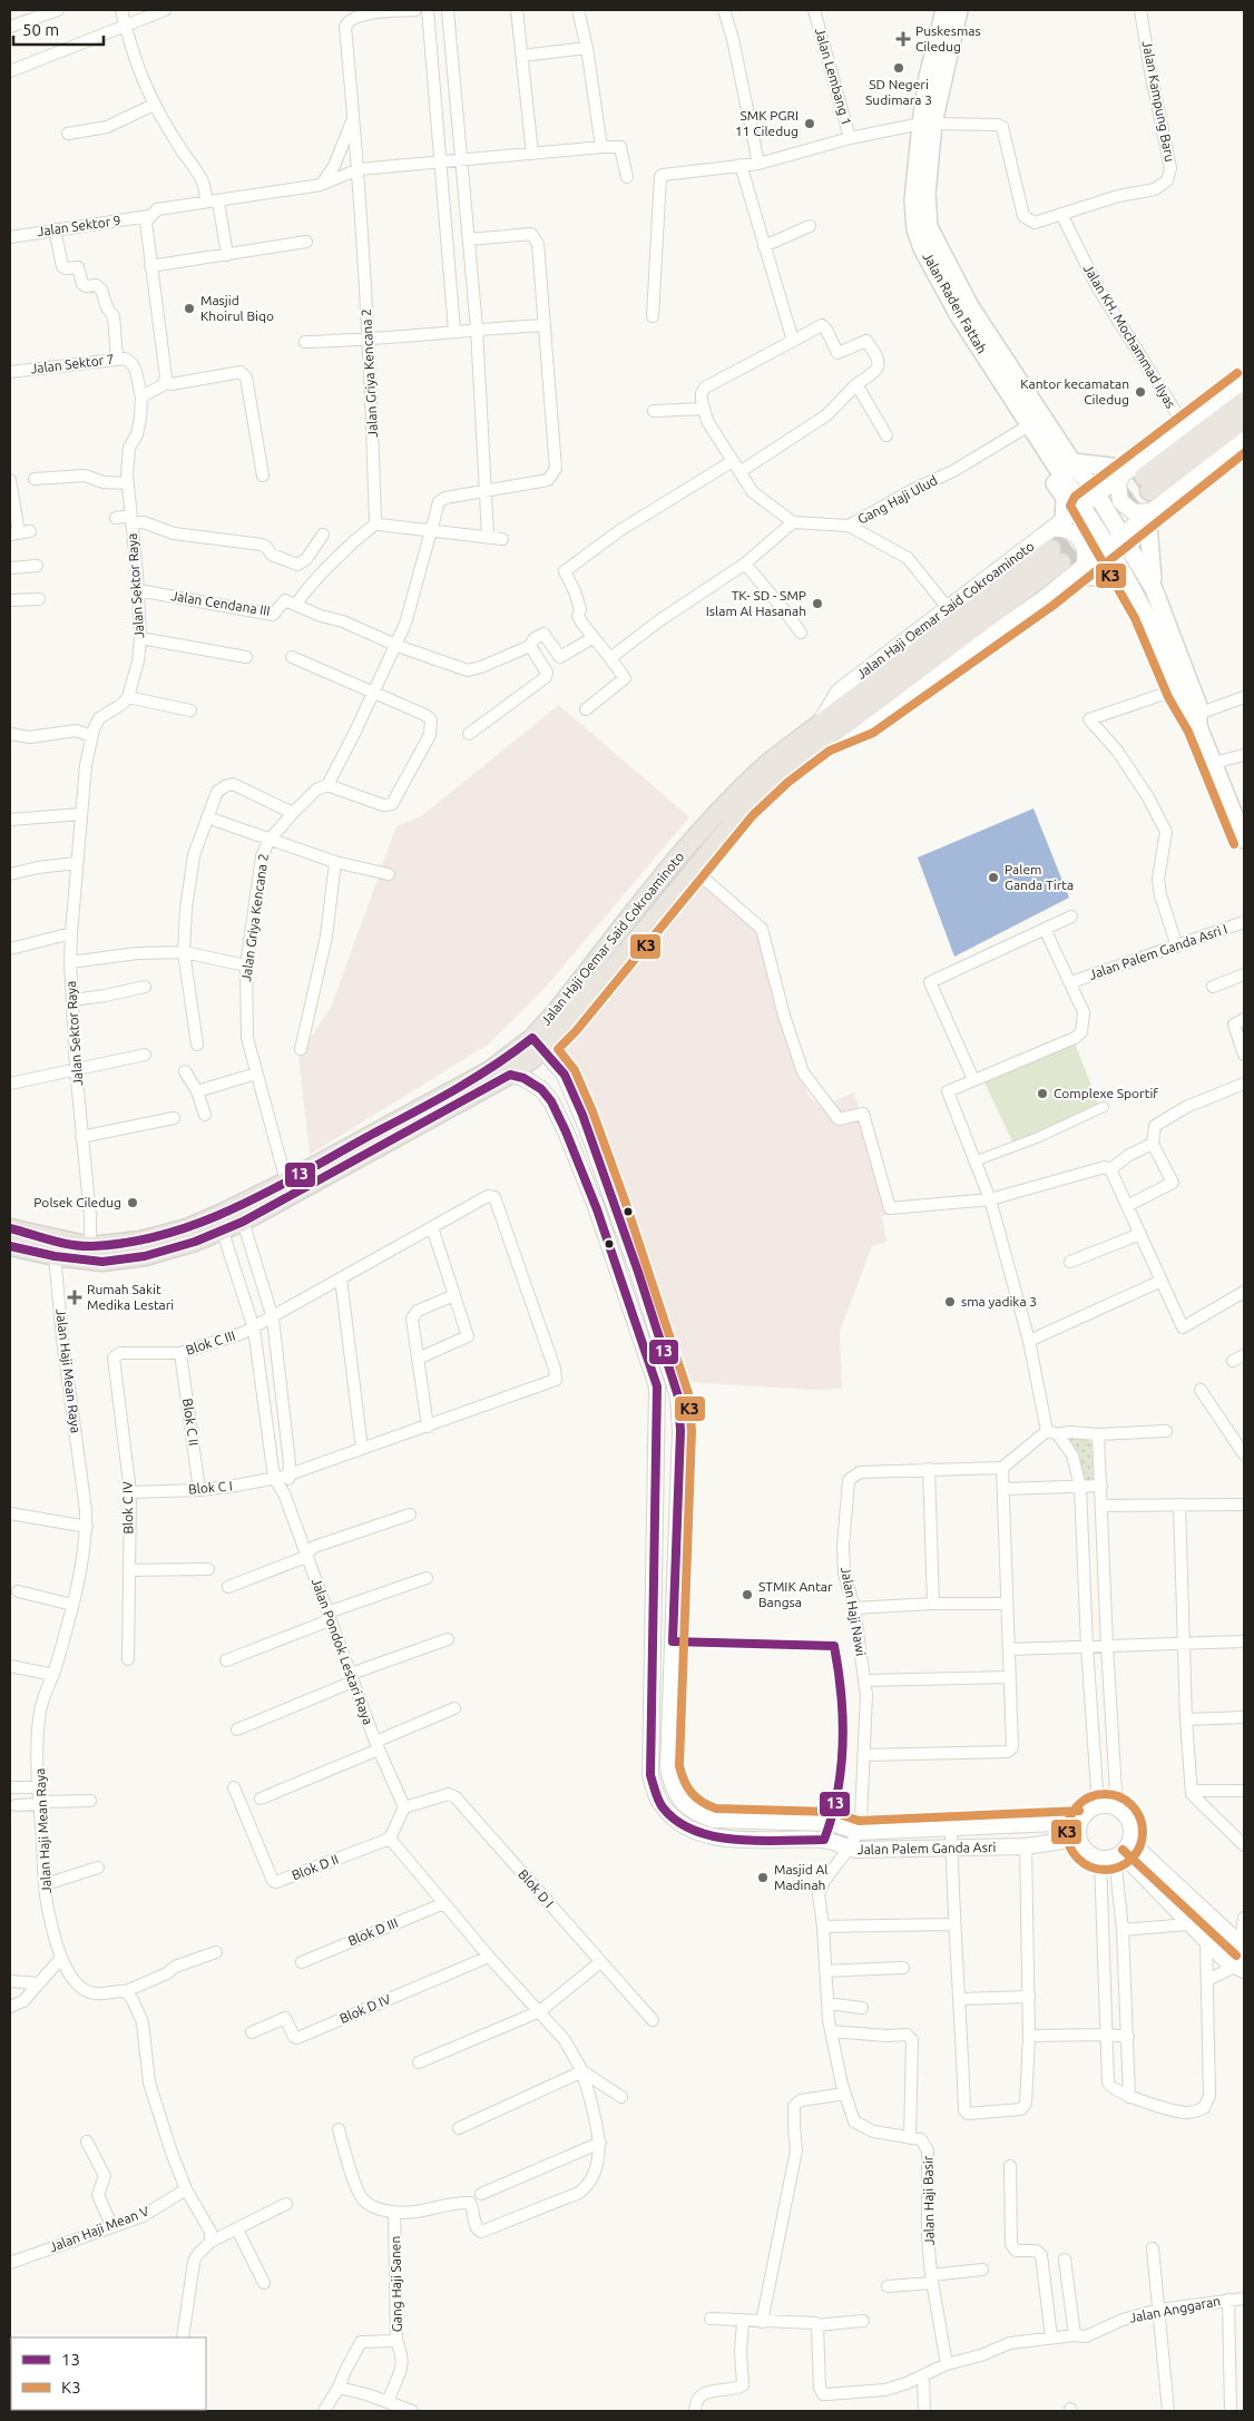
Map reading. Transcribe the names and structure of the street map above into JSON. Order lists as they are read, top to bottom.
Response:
{
  "streets": {
    "main road": ["Jalan Raden Fattah", "Jalan Haji Oemar Said Cokroaminoto"],
    "street": [
      "Jalan Lembang 1",
      "Jalan Kampung Baru",
      "Jalan Sektor 9",
      "Jalan KH. Mochammad Ilyas",
      "Jalan Sektor 7",
      "Jalan Griya Kencana 2",
      "Gang Haji Ulud",
      "Jalan Sektor Raya",
      "Jalan Cendana III",
      "Jalan Palem Ganda Asri I",
      "Blok C III",
      "Jalan Haji Mean Raya",
      "Blok C II",
      "Blok C I",
      "Blok C IV",
      "Jalan Haji Nawi",
      "Jalan Pondok Lestari Raya",
      "Jalan Palem Ganda Asri",
      "Blok D II",
      "Blok D I",
      "Blok D III",
      "Blok D IV",
      "Jalan Haji Basir",
      "Jalan Haji Mean V",
      "Gang Haji Sanen",
      "Jalan Anggaran"
    ]
  },
  "crossings": [
    ["Jalan Lembang 1", "Jalan Kampung Baru"],
    ["Jalan Lembang 1", "Jalan Raden Fattah"],
    ["Jalan Lembang 1", "Jalan KH. Mochammad Ilyas"],
    ["Jalan Kampung Baru", "Jalan KH. Mochammad Ilyas"],
    ["Jalan Raden Fattah", "Gang Haji Ulud"],
    ["Jalan Raden Fattah", "Jalan Haji Oemar Said Cokroaminoto"],
    ["Jalan KH. Mochammad Ilyas", "Jalan Haji Oemar Said Cokroaminoto"],
    ["Jalan Sektor 7", "Jalan Sektor Raya"],
    ["Jalan Griya Kencana 2", "Jalan Haji Oemar Said Cokroaminoto"],
    ["Jalan Sektor Raya", "Jalan Cendana III"],
    ["Jalan Sektor Raya", "Jalan Haji Oemar Said Cokroaminoto"],
    ["Jalan Haji Oemar Said Cokroaminoto", "Jalan Haji Mean Raya"],
    ["Jalan Haji Oemar Said Cokroaminoto", "Jalan Pondok Lestari Raya"],
    ["Jalan Haji Oemar Said Cokroaminoto", "Jalan Palem Ganda Asri"],
    ["Blok C III", "Blok C II"],
    ["Blok C III", "Blok C I"],
    ["Blok C III", "Blok C IV"],
    ["Blok C III", "Jalan Pondok Lestari Raya"],
    ["Blok C II", "Blok C I"],
    ["Blok C I", "Blok C IV"],
    ["Blok C I", "Jalan Pondok Lestari Raya"],
    ["Jalan Haji Nawi", "Jalan Palem Ganda Asri"],
    ["Jalan Haji Nawi", "Jalan Haji Basir"],
    ["Jalan Pondok Lestari Raya", "Blok D I"],
    ["Jalan Palem Ganda Asri", "Jalan Haji Basir"],
    ["Jalan Haji Basir", "Jalan Anggaran"]
  ],
  "places": {
    "health": ["Puskesmas Ciledug", "Rumah Sakit Medika Lestari"],
    "other": [
      "SD Negeri Sudimara 3",
      "SMK PGRI 11 Ciledug",
      "Masjid Khoirul Biqo",
      "Kantor kecamatan Ciledug",
      "TK- SD - SMP Islam Al Hasanah",
      "Palem Ganda Tirta",
      "Complexe Sportif",
      "Polsek Ciledug",
      "sma yadika 3",
      "STMIK Antar Bangsa",
      "Masjid Al Madinah"
    ]
  },
  "lines": ["transit line K3", "transit line 13"],
  "legend": ["13", "K3"],
  "scale_bar": "50 m"
}
